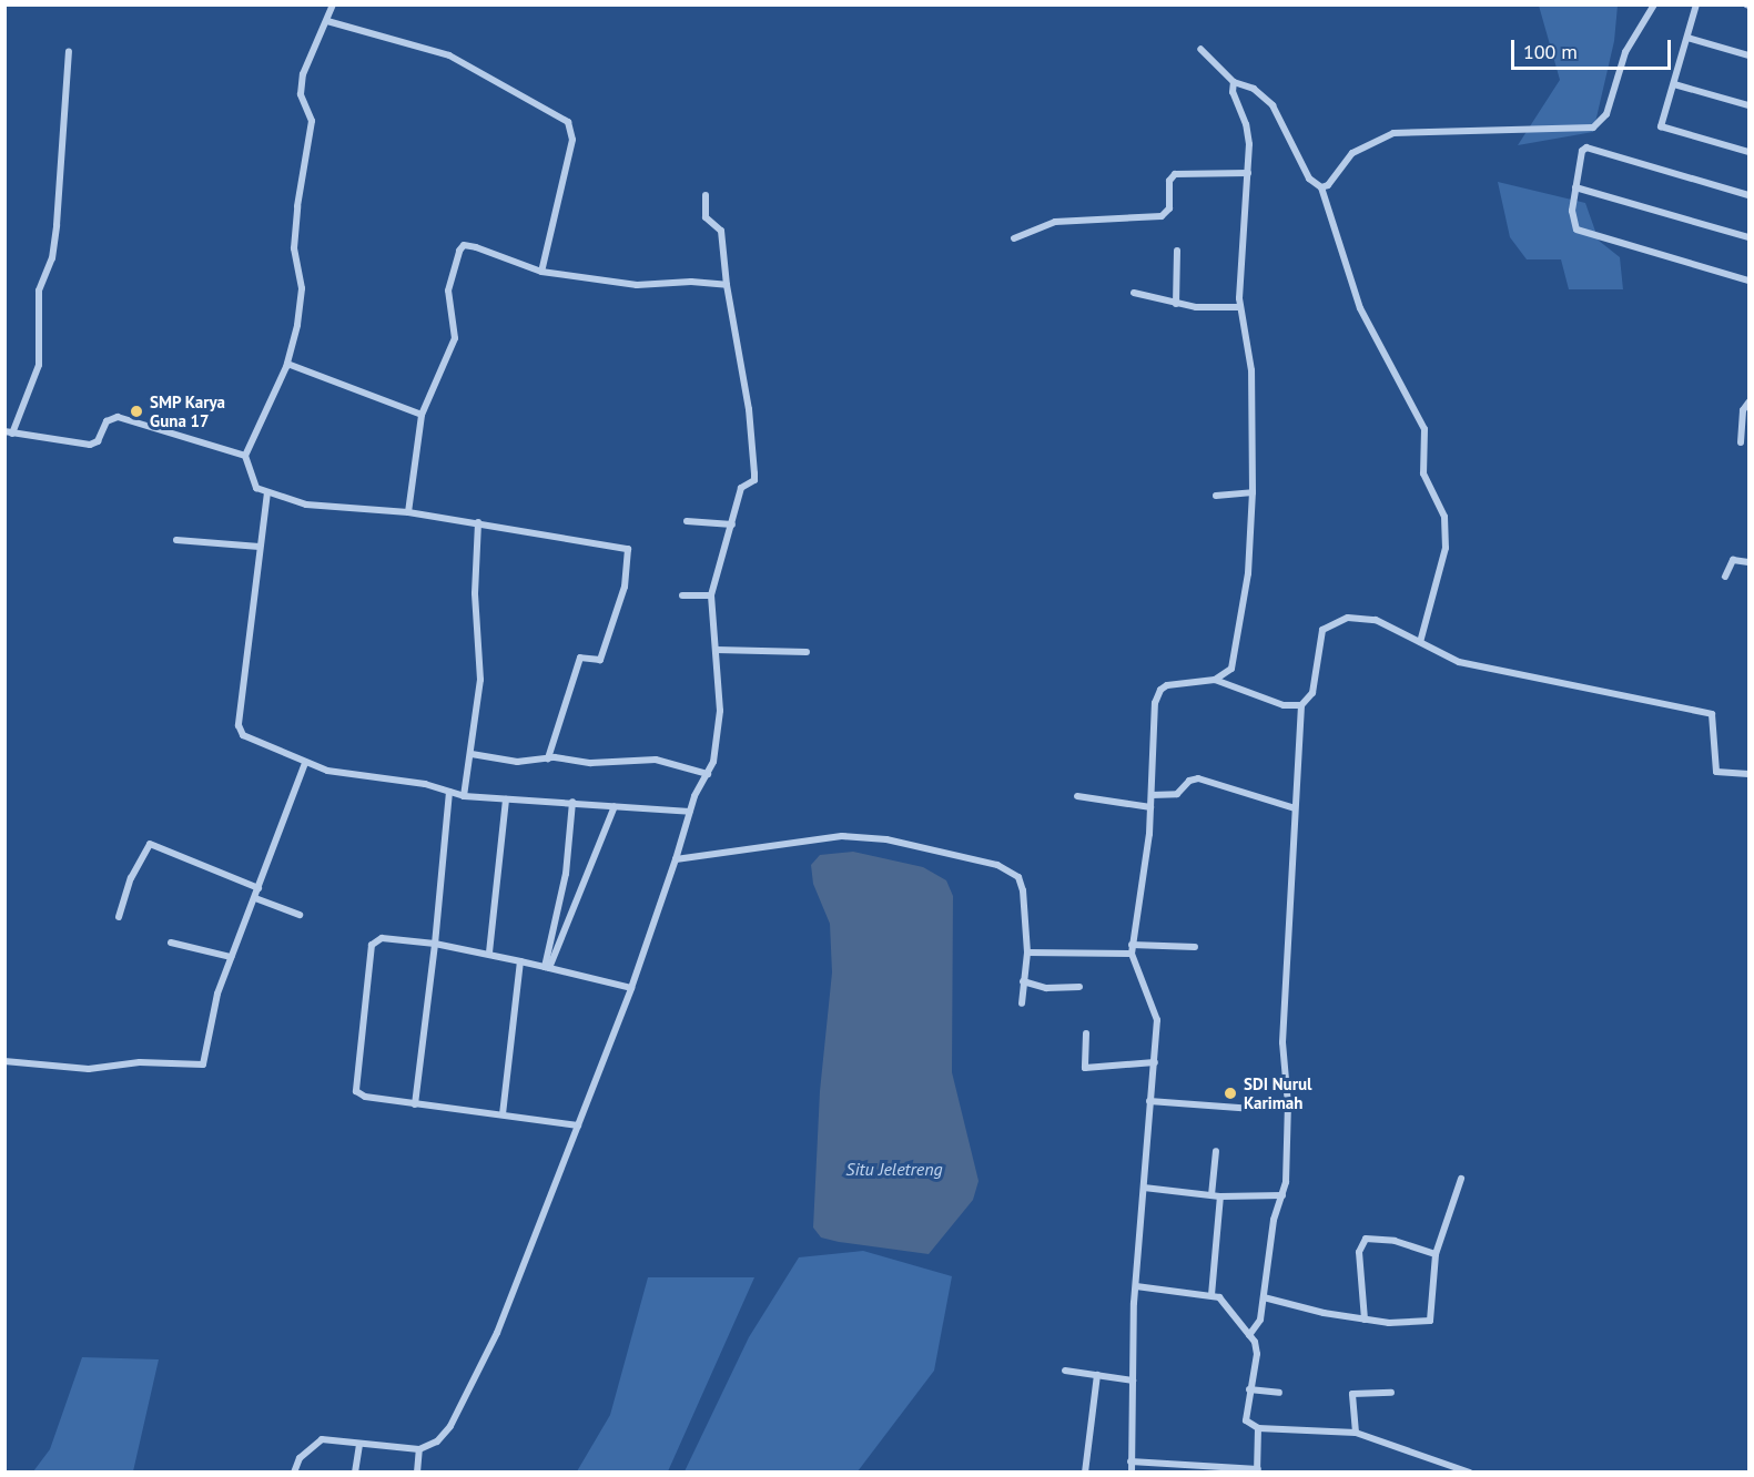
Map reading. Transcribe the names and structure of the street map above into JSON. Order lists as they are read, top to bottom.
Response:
{
  "water": ["Situ Jeletreng"],
  "places": ["SMP Karya Guna 17", "SDI Nurul Karimah"],
  "scale_bar": "100 m"
}
